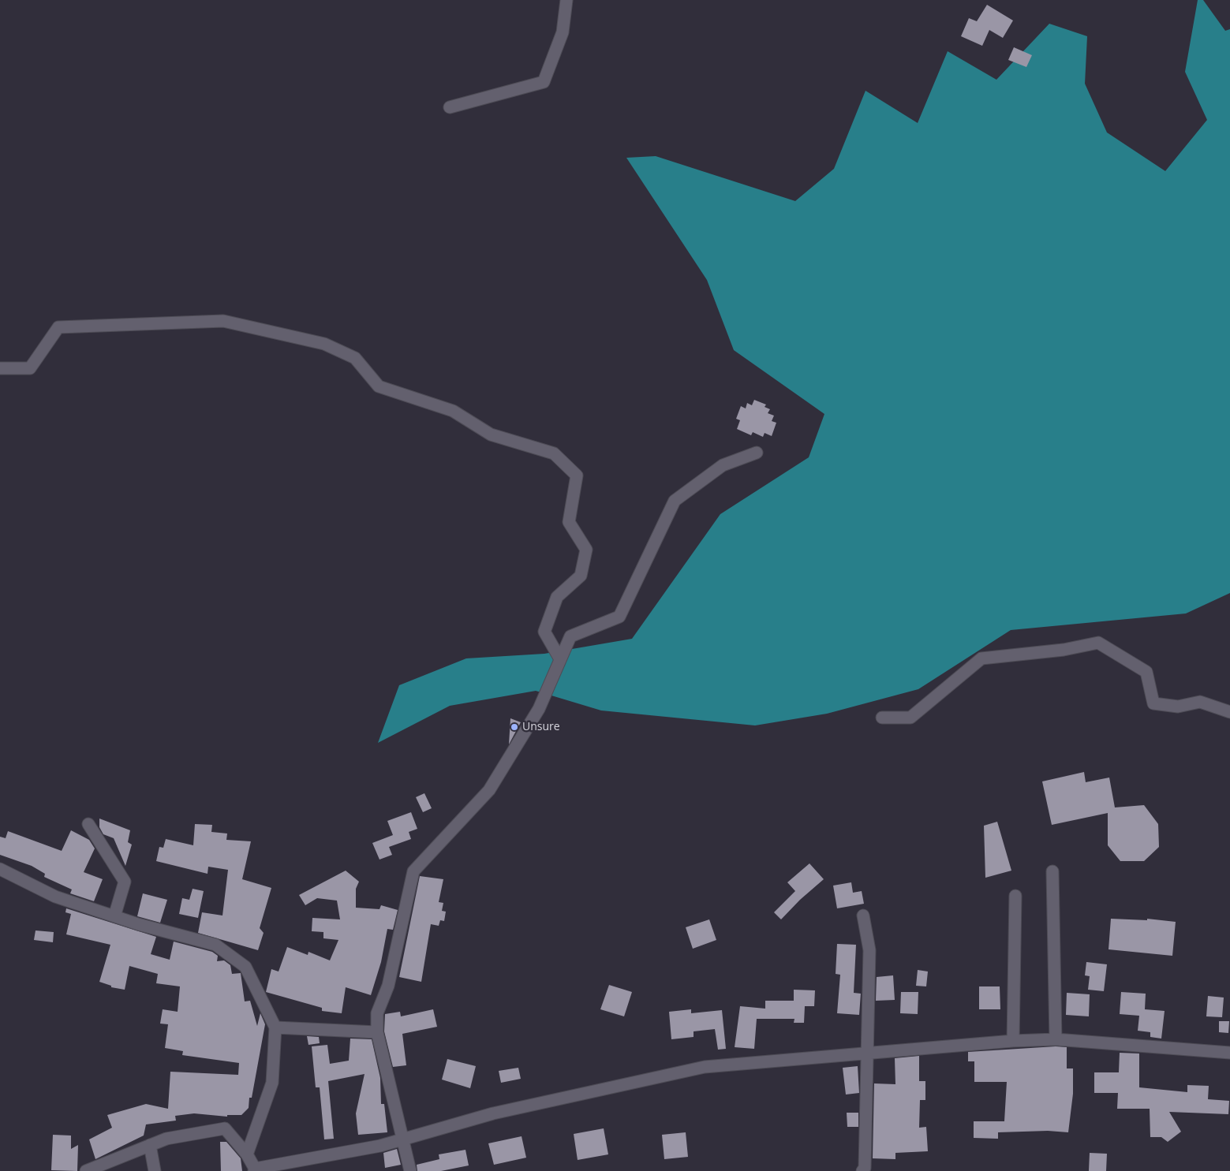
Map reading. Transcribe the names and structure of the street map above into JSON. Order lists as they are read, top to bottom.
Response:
{
  "places": ["Unsure"]
}
